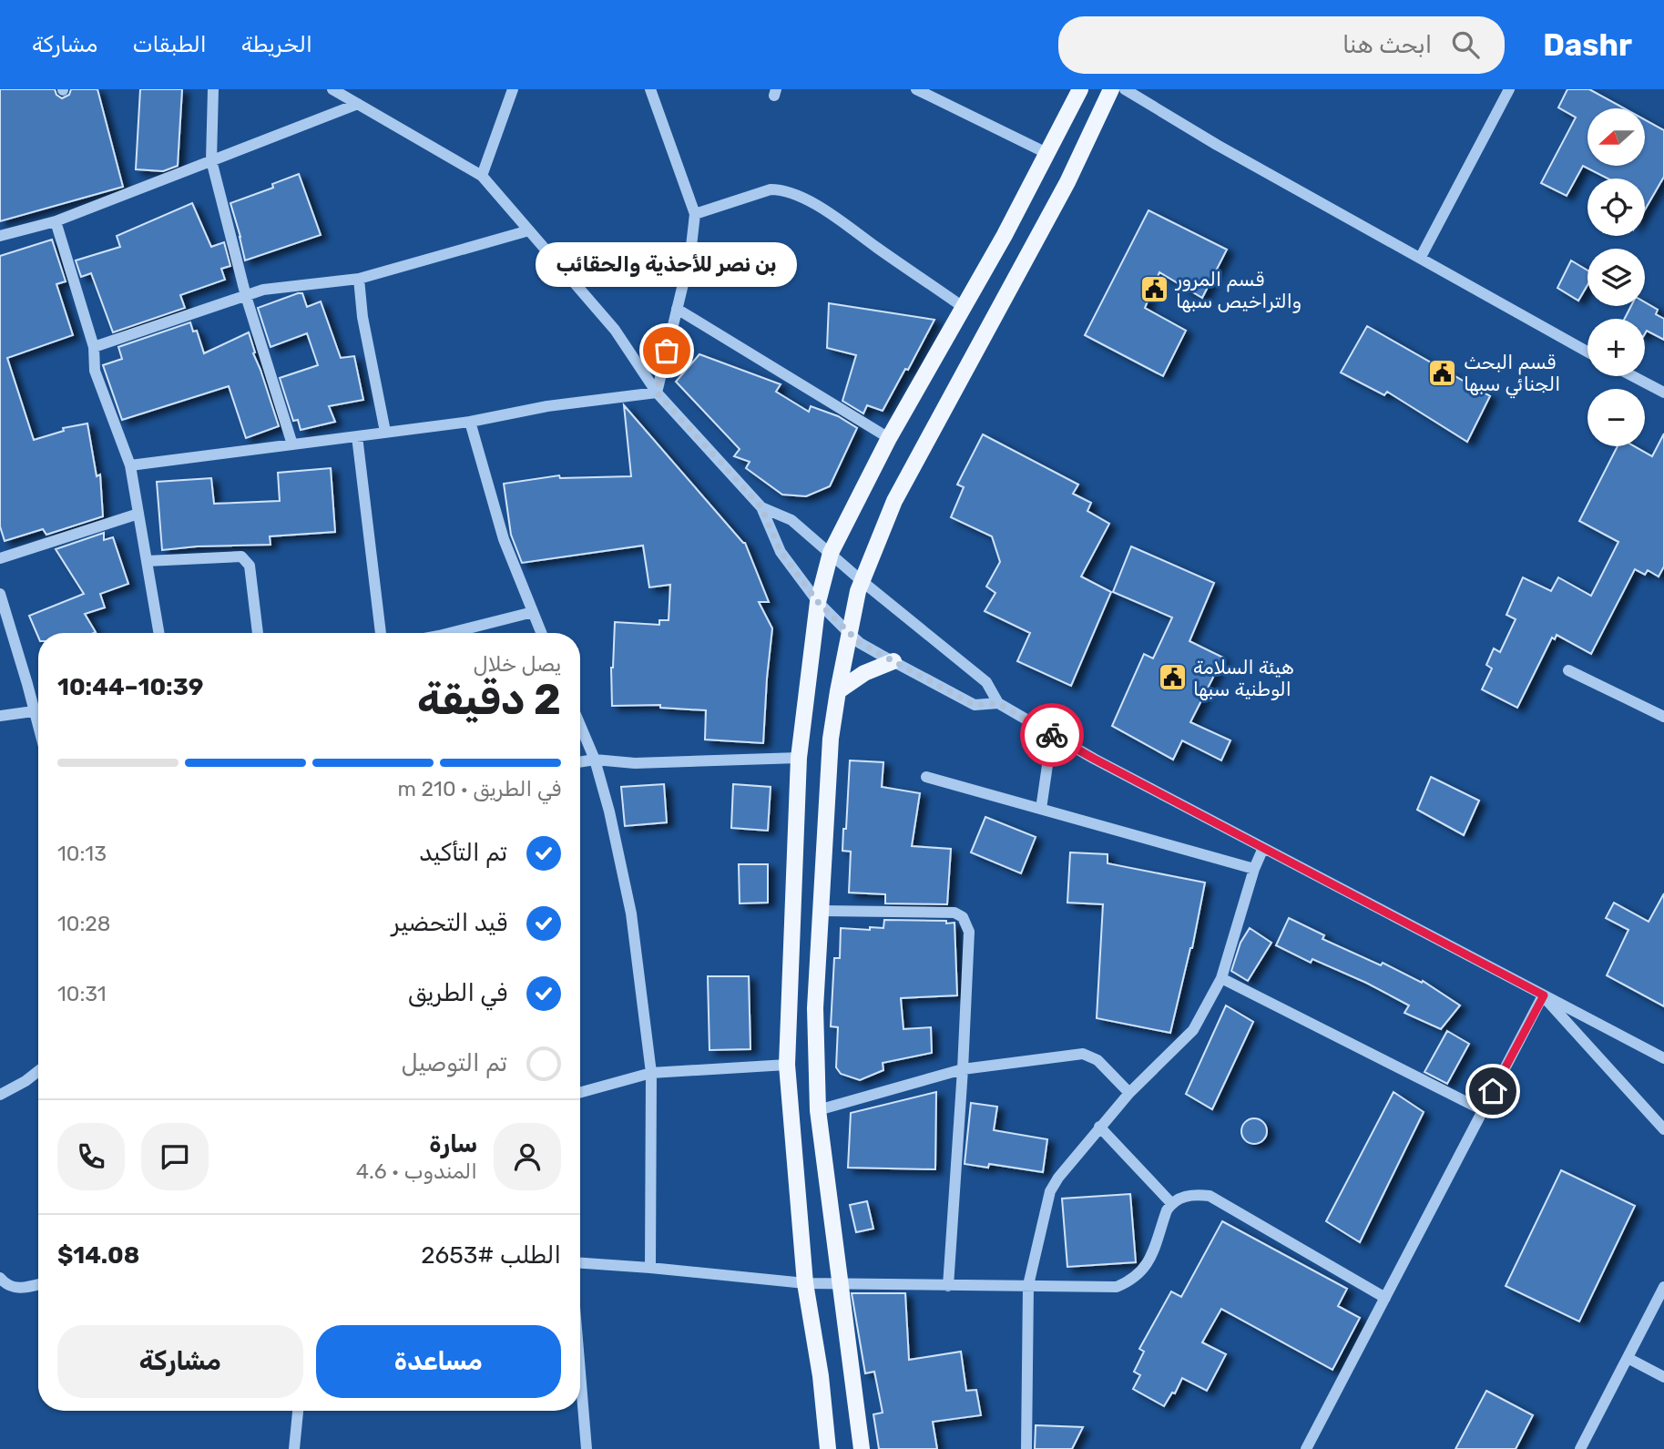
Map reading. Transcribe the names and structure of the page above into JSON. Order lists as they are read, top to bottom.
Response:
{
  "places": {
    "public building": ["قسم المرور والتراخيص سبها", "قسم البحث الجنائي سبها", "هيئة السلامة الوطنية سبها"],
    "other": ["بن نصر للأحذية والحقائب"]
  },
  "north": "left",
  "page": {
    "header": "Dashr",
    "search": "ابحث هنا",
    "nav": ["الخريطة", "الطبقات", "مشاركة"],
    "map_buttons": ["+", "−"],
    "bubble": "بن نصر للأحذية والحقائب",
    "heading": ["2 دقيقة", "يصل خلال", "10:39–10:44"],
    "panel": [
      "سارة",
      "المندوب · 4.6",
      "الطلب #2653",
      "$14.08"
    ],
    "bar": "في الطريق · 210 m",
    "list": [
      ["تم التأكيد", "10:13"],
      ["قيد التحضير", "10:28"],
      ["في الطريق", "10:31"],
      "تم التوصيل"
    ],
    "buttons": ["مساعدة", "مشاركة"]
  }
}
